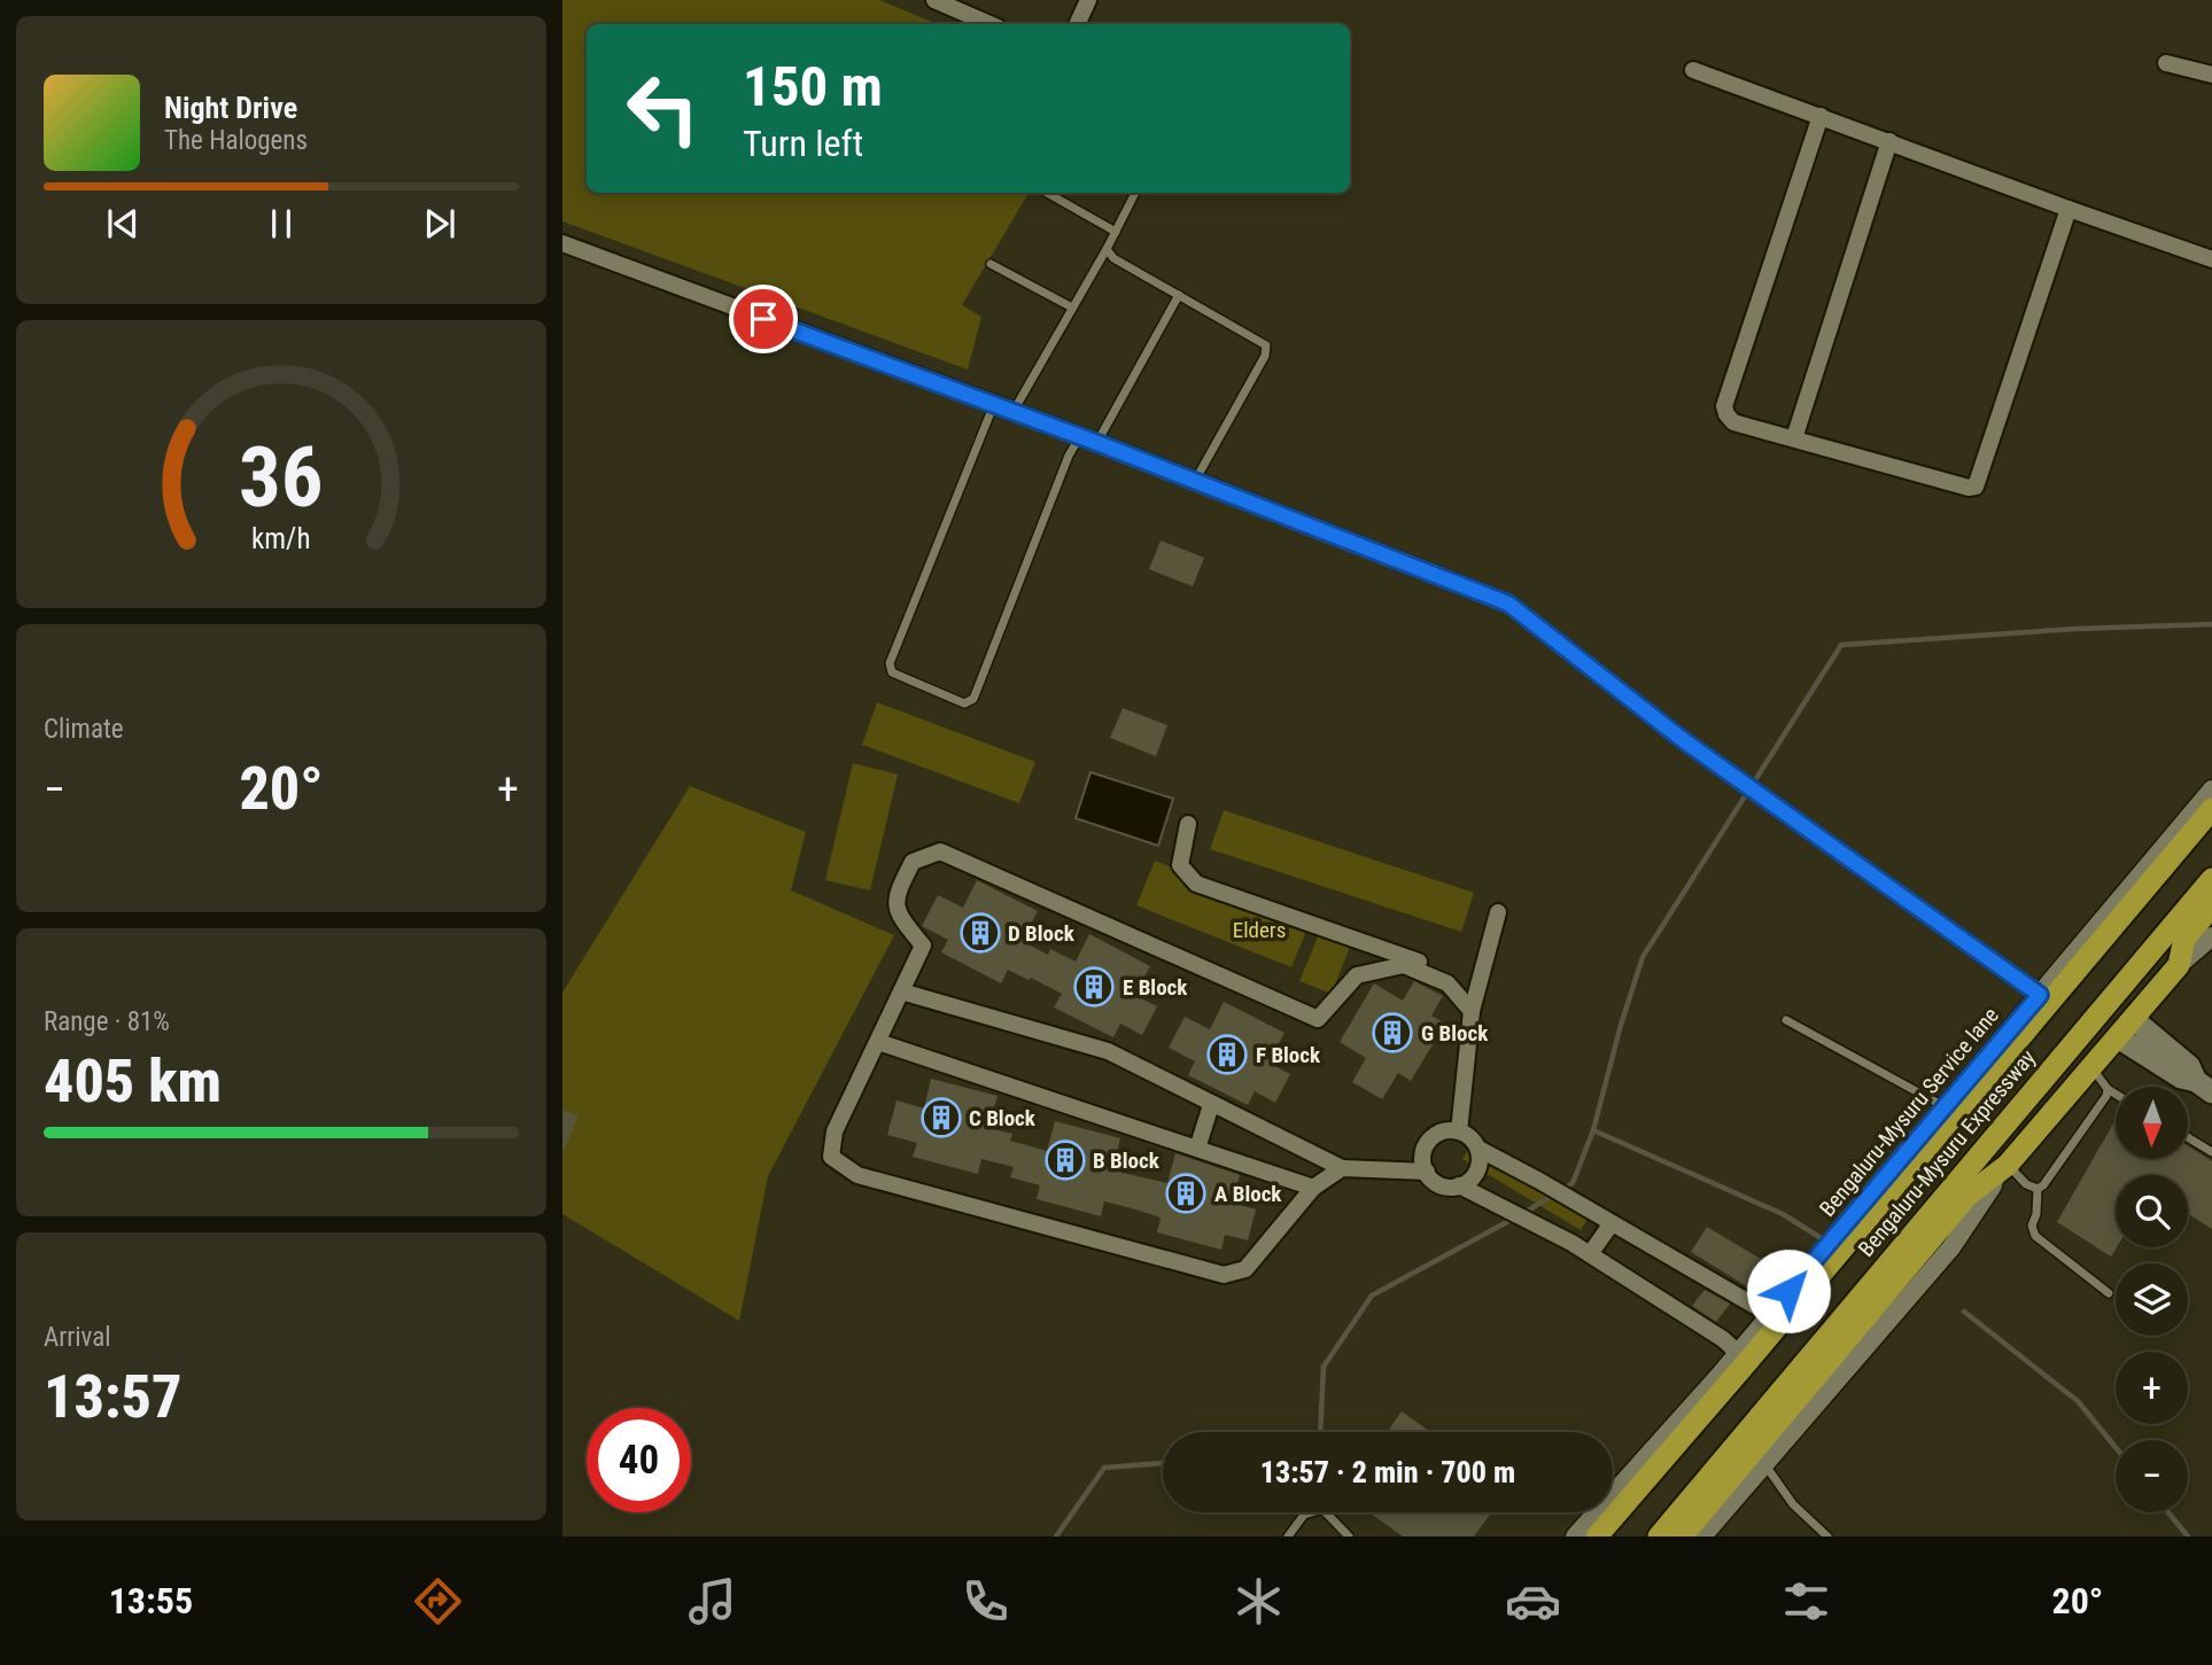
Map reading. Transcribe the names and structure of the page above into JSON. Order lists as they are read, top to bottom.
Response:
{
  "streets": {
    "highway": ["Bengaluru-Mysuru Expressway"],
    "street": ["Bengaluru-Mysuru Service lane"]
  },
  "parks": ["Elders"],
  "places": {
    "building": [
      "D Block",
      "E Block",
      "G Block",
      "F Block",
      "C Block",
      "B Block",
      "A Block"
    ]
  },
  "north": "bottom",
  "page": {
    "turn": ["150 m", "Turn left"],
    "song": ["Night Drive", "The Halogens"],
    "tile": [
      "Climate",
      ["Range · 81%", "405 km"],
      ["Arrival", "13:57"]
    ],
    "heat": ["−", "20°", "+"],
    "map_buttons": ["+", "−"],
    "limit": "40",
    "trip": "13:57 · 2 min · 700 m",
    "tabs": ["13:55", "20°"],
    "gauge": ["36", "km/h"]
  }
}
